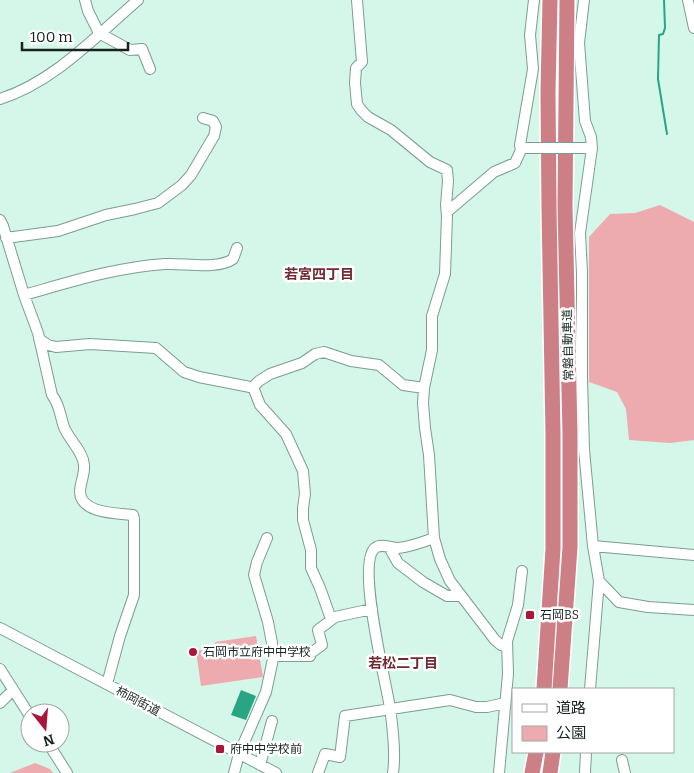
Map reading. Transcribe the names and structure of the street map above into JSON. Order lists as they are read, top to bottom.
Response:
{
  "streets": {
    "highway": ["常磐自動車道"],
    "street": ["柿岡街道"]
  },
  "districts": ["若宮四丁目", "若松二丁目"],
  "places": {
    "transit": ["石岡BS", "府中中学校前"],
    "other": ["石岡市立府中中学校"]
  },
  "legend": ["道路", "公園"],
  "scale_bar": "100 m",
  "north": "bottom"
}
